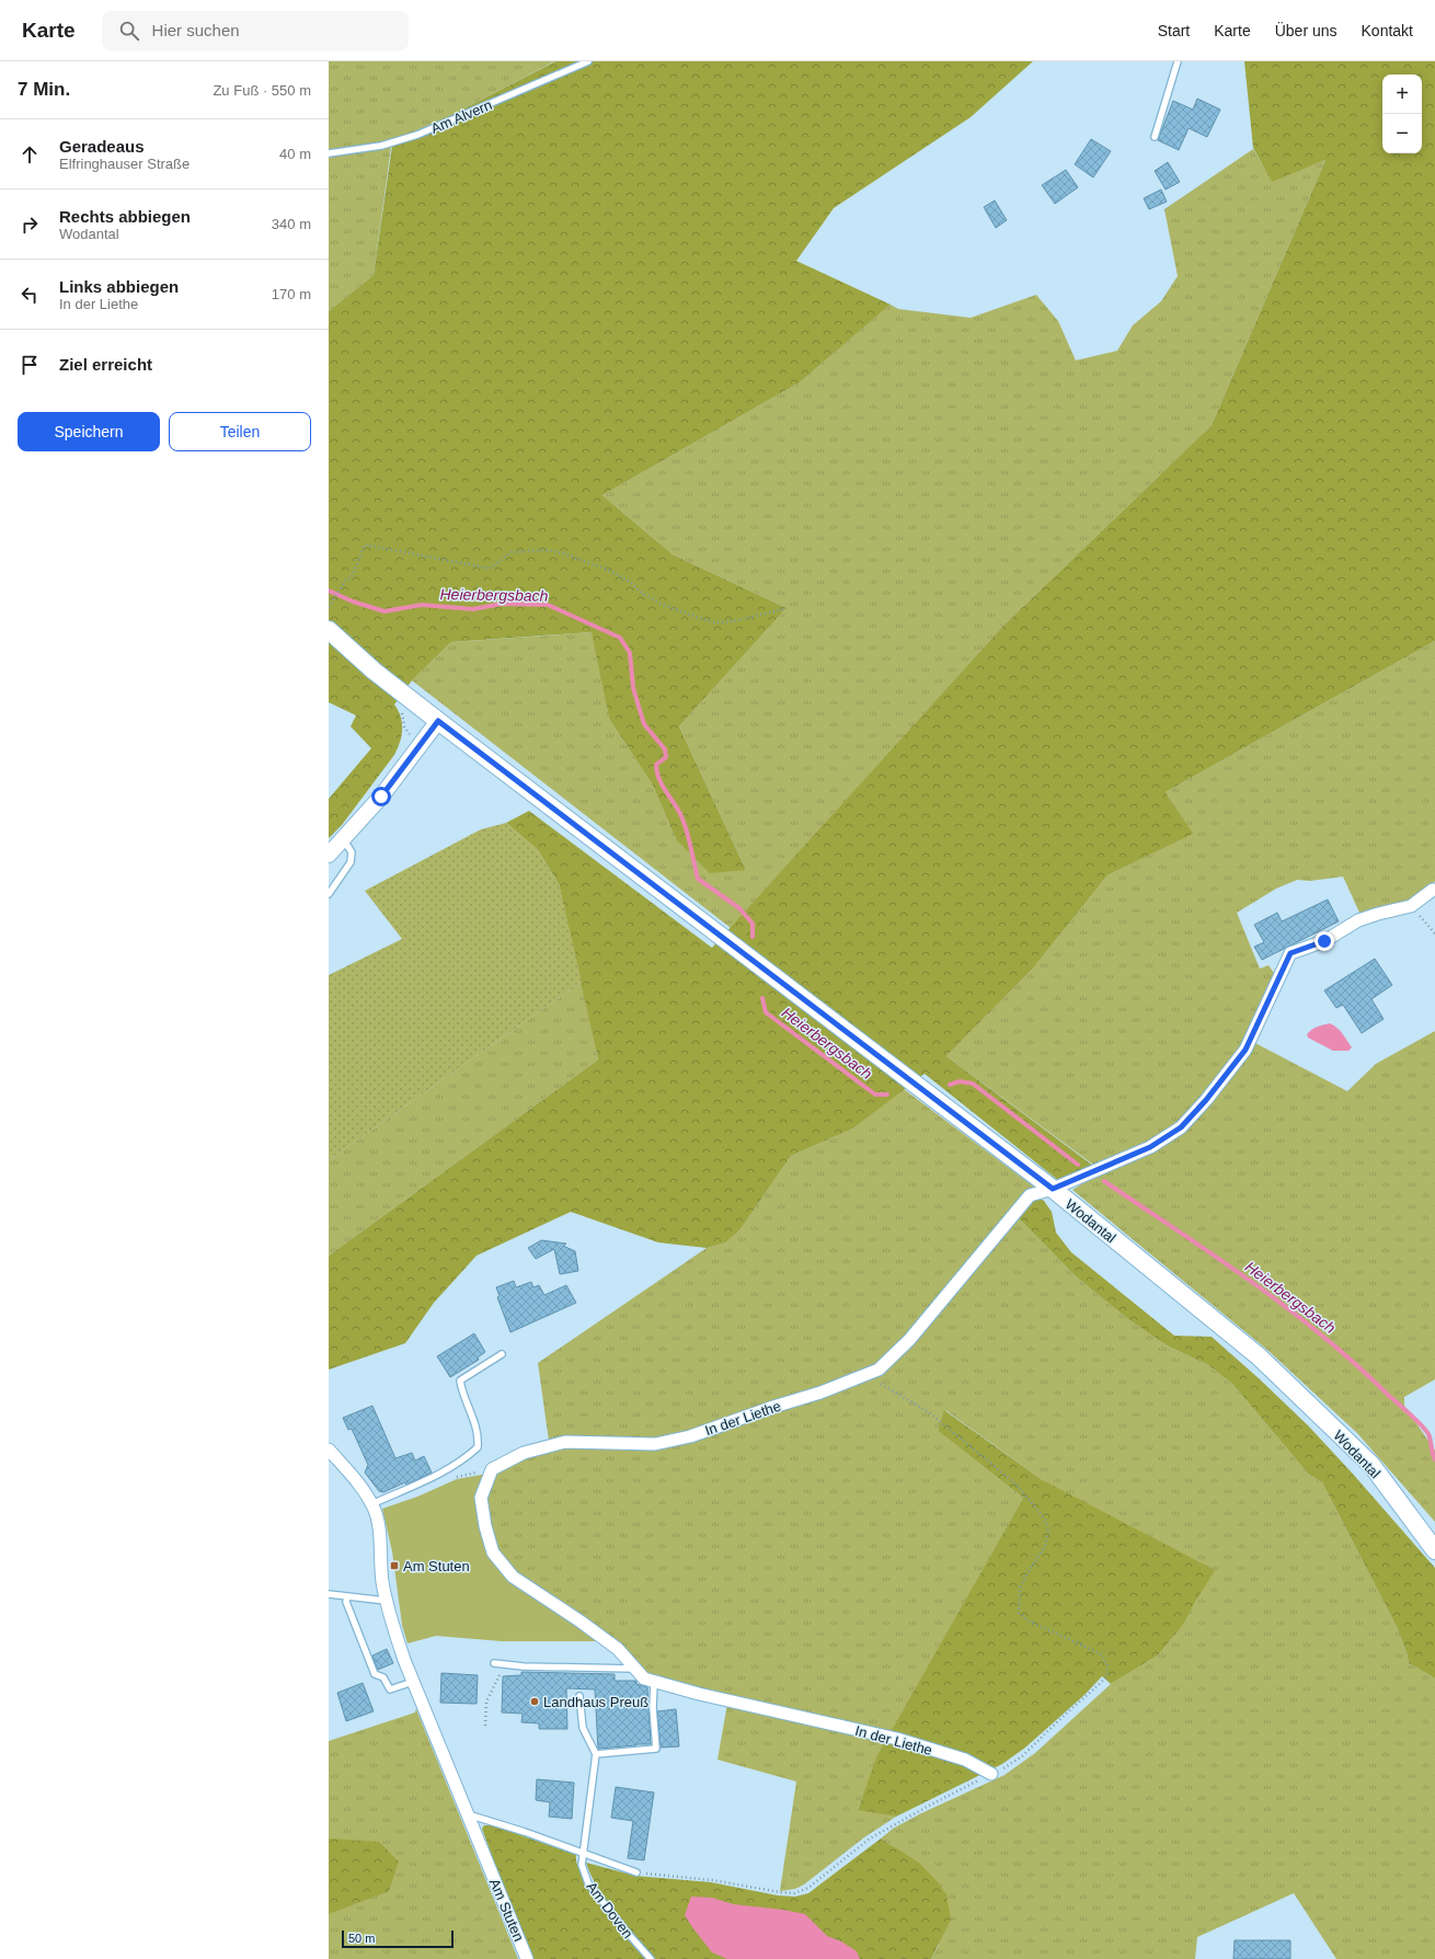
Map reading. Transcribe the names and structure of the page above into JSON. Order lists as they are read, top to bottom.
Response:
{
  "streets": {
    "main road": ["Wodantal"],
    "street": ["In der Liethe", "Am Stuten"],
    "lane": ["Am Alvern", "Am Doven"]
  },
  "crossings": [
    ["Wodantal", "In der Liethe"]
  ],
  "water": ["Heierbergsbach"],
  "places": {
    "transit": ["Am Stuten"],
    "other": ["Landhaus Preuß"]
  },
  "scale_bar": "50 m",
  "page": {
    "header": "Karte",
    "search": "Hier suchen",
    "nav": [
      "Start",
      "Karte",
      "Über uns",
      "Kontakt"
    ],
    "heading": ["7 Min.", "Zu Fuß · 550 m"],
    "map_buttons": ["+", "−"],
    "list": [
      ["Geradeaus", "Elfringhauser Straße", "40 m"],
      ["Rechts abbiegen", "Wodantal", "340 m"],
      ["Links abbiegen", "In der Liethe", "170 m"],
      "Ziel erreicht"
    ],
    "buttons": ["Speichern", "Teilen"],
    "scale": "50 m"
  }
}
